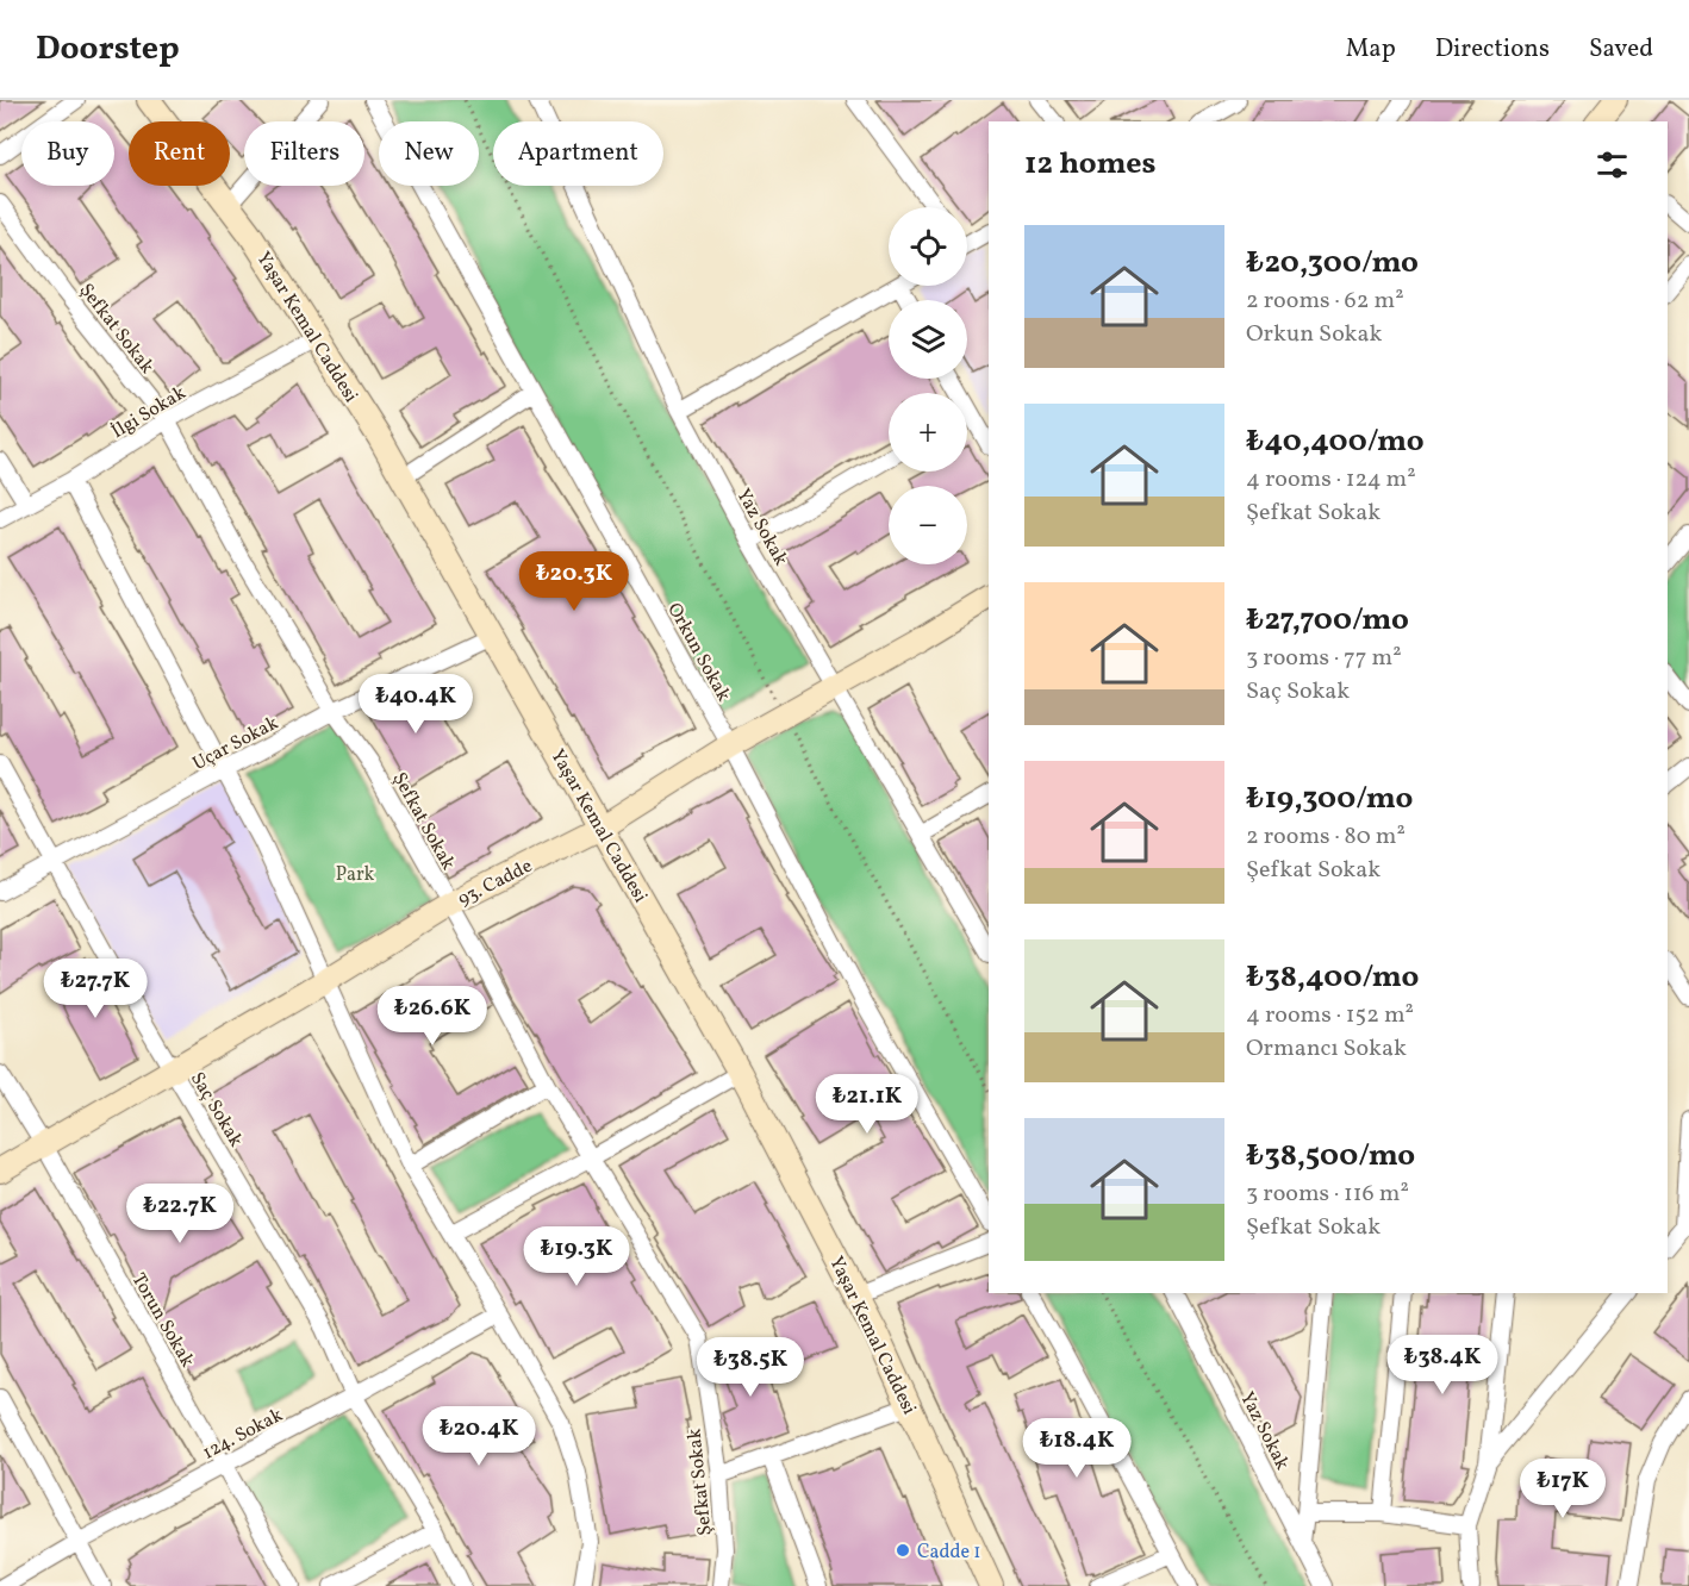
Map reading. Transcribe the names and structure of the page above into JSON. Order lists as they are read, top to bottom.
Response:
{
  "streets": {
    "street": [
      "Yaşar Kemal Caddesi",
      "Şefkat Sokak",
      "İlgi Sokak",
      "Yaz Sokak",
      "Orkun Sokak",
      "Uçar Sokak",
      "93. Cadde",
      "Saç Sokak",
      "Torun Sokak",
      "124. Sokak"
    ]
  },
  "crossings": [
    ["Yaşar Kemal Caddesi", "İlgi Sokak"],
    ["Yaşar Kemal Caddesi", "Uçar Sokak"],
    ["Yaşar Kemal Caddesi", "93. Cadde"],
    ["Şefkat Sokak", "İlgi Sokak"],
    ["Şefkat Sokak", "Uçar Sokak"],
    ["Şefkat Sokak", "93. Cadde"],
    ["Yaz Sokak", "93. Cadde"],
    ["Orkun Sokak", "93. Cadde"],
    ["Uçar Sokak", "Saç Sokak"],
    ["93. Cadde", "Saç Sokak"],
    ["93. Cadde", "Torun Sokak"],
    ["Saç Sokak", "124. Sokak"],
    ["Torun Sokak", "124. Sokak"]
  ],
  "parks": ["Park"],
  "places": ["Cadde 1"],
  "page": {
    "header": "Doorstep",
    "nav": ["Map", "Directions", "Saved"],
    "chip": [
      "Buy",
      "Rent",
      "Filters",
      "New",
      "Apartment"
    ],
    "heading": "12 homes",
    "map_buttons": ["+", "−"],
    "list": [
      {
        "name": "₺20,300/mo",
        "note": "2 rooms · 62 m² · Orkun Sokak"
      },
      {
        "name": "₺40,400/mo",
        "note": "4 rooms · 124 m² · Şefkat Sokak"
      },
      {
        "name": "₺27,700/mo",
        "note": "3 rooms · 77 m² · Saç Sokak"
      },
      {
        "name": "₺19,300/mo",
        "note": "2 rooms · 80 m² · Şefkat Sokak"
      },
      {
        "name": "₺38,400/mo",
        "note": "4 rooms · 152 m² · Ormancı Sokak"
      },
      {
        "name": "₺38,500/mo",
        "note": "3 rooms · 116 m² · Şefkat Sokak"
      }
    ],
    "price": [
      "₺20.3K",
      "₺40.4K",
      "₺27.7K",
      "₺26.6K",
      "₺21.1K",
      "₺22.7K",
      "₺19.3K",
      "₺38.4K",
      "₺38.5K",
      "₺20.4K",
      "₺18.4K",
      "₺17K"
    ]
  }
}
